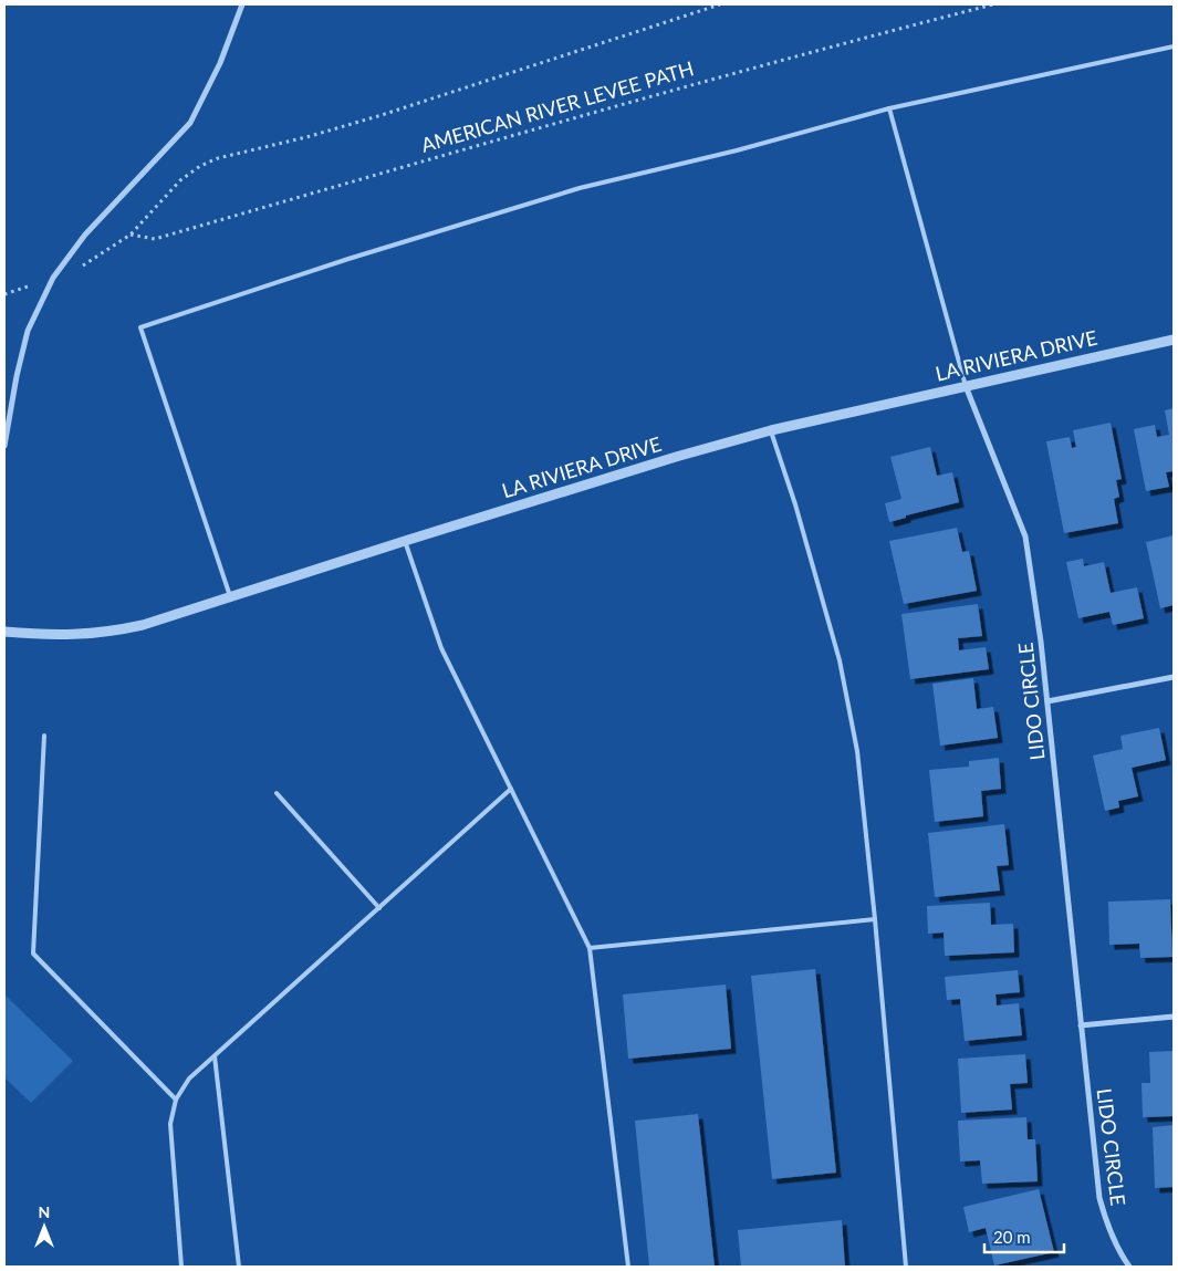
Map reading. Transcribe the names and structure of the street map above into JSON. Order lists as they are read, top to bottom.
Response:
{
  "streets": {
    "street": ["LA RIVIERA DRIVE", "LIDO CIRCLE"],
    "path": ["AMERICAN RIVER LEVEE PATH"]
  },
  "crossings": [
    ["LA RIVIERA DRIVE", "LIDO CIRCLE"]
  ],
  "scale_bar": "20 m",
  "north": "top"
}
